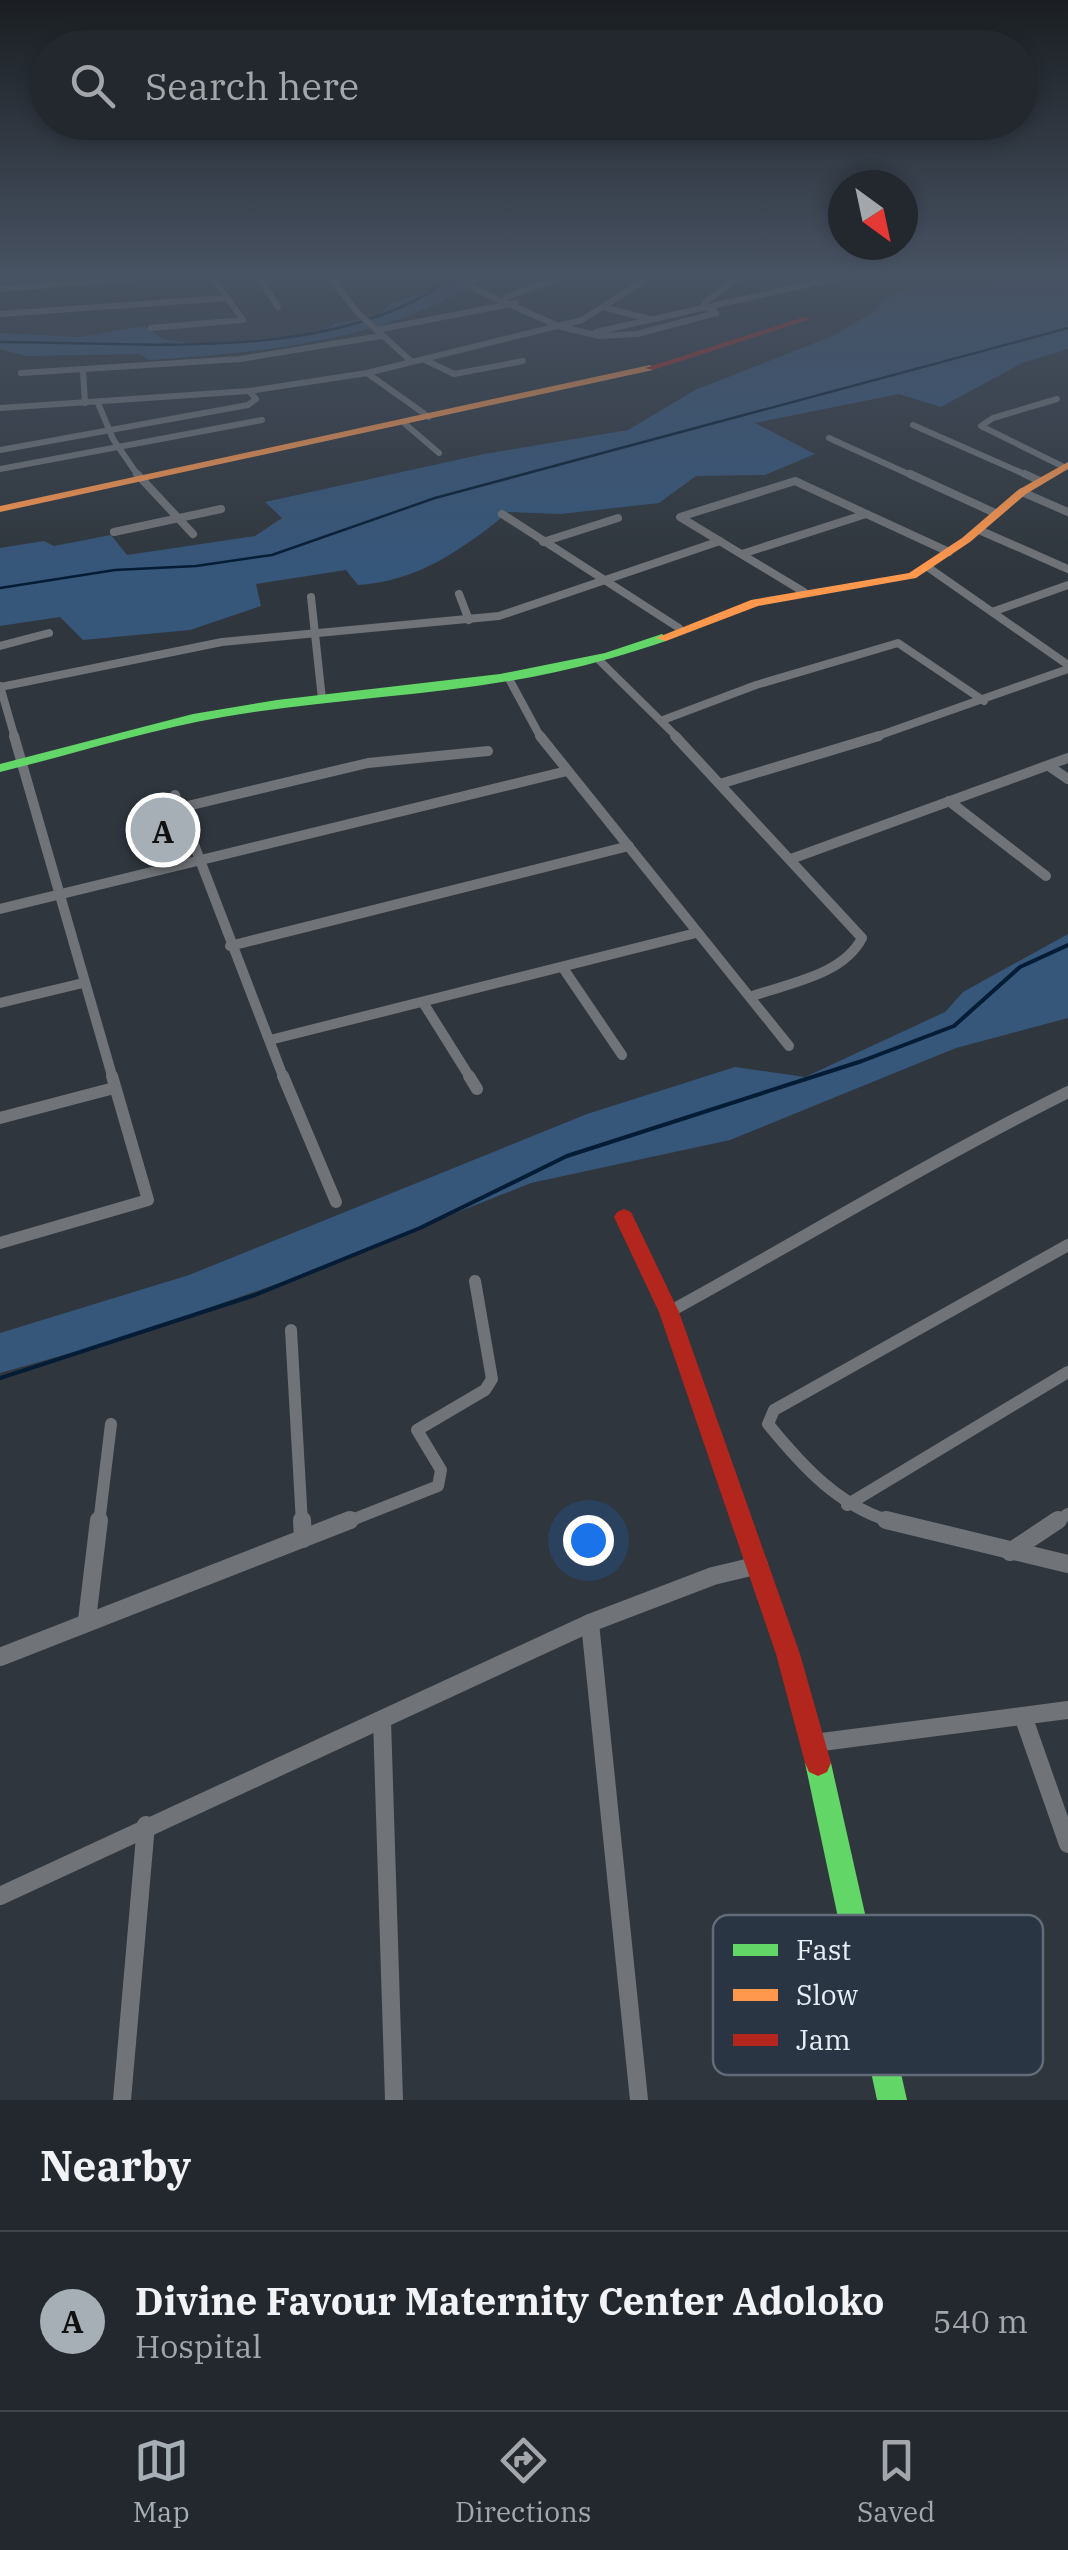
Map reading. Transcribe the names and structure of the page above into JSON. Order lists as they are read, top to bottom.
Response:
{
  "legend": ["Fast", "Slow", "Jam"],
  "north": "bottom right",
  "page": {
    "search": "Search here",
    "pins": "A",
    "heading": "Nearby",
    "list": [
      {
        "mark": "A",
        "name": "Divine Favour Maternity Center Adoloko",
        "note": "Hospital",
        "value": "540 m"
      }
    ],
    "nav": ["Map", "Directions", "Saved"]
  }
}
